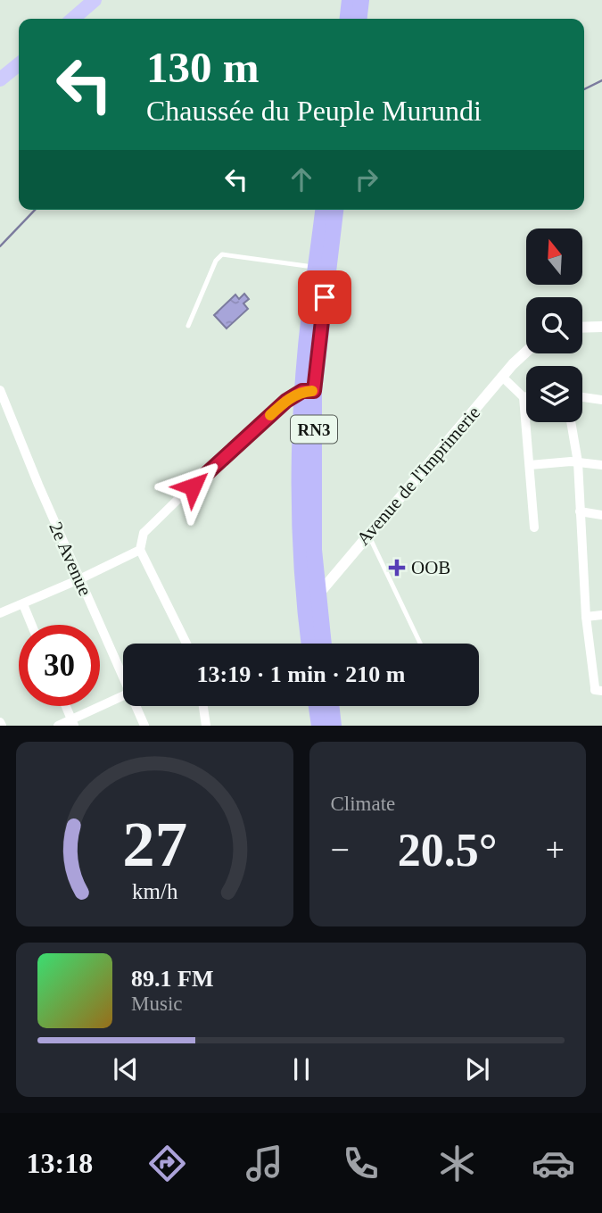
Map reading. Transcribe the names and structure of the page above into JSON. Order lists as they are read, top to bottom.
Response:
{
  "streets": {
    "highway": ["RN3"],
    "street": ["Avenue de l'Imprimerie", "2e Avenue"]
  },
  "crossings": [
    ["RN3", "Avenue de l'Imprimerie"]
  ],
  "places": {
    "health": ["OOB"]
  },
  "north": "top",
  "page": {
    "turn": ["130 m", "Chaussée du Peuple Murundi"],
    "limit": "30",
    "trip": "13:19 · 1 min · 210 m",
    "tile": "Climate",
    "heat": ["−", "20.5°", "+"],
    "song": ["89.1 FM", "Music"],
    "tabs": "13:18",
    "gauge": ["27", "km/h"]
  }
}
